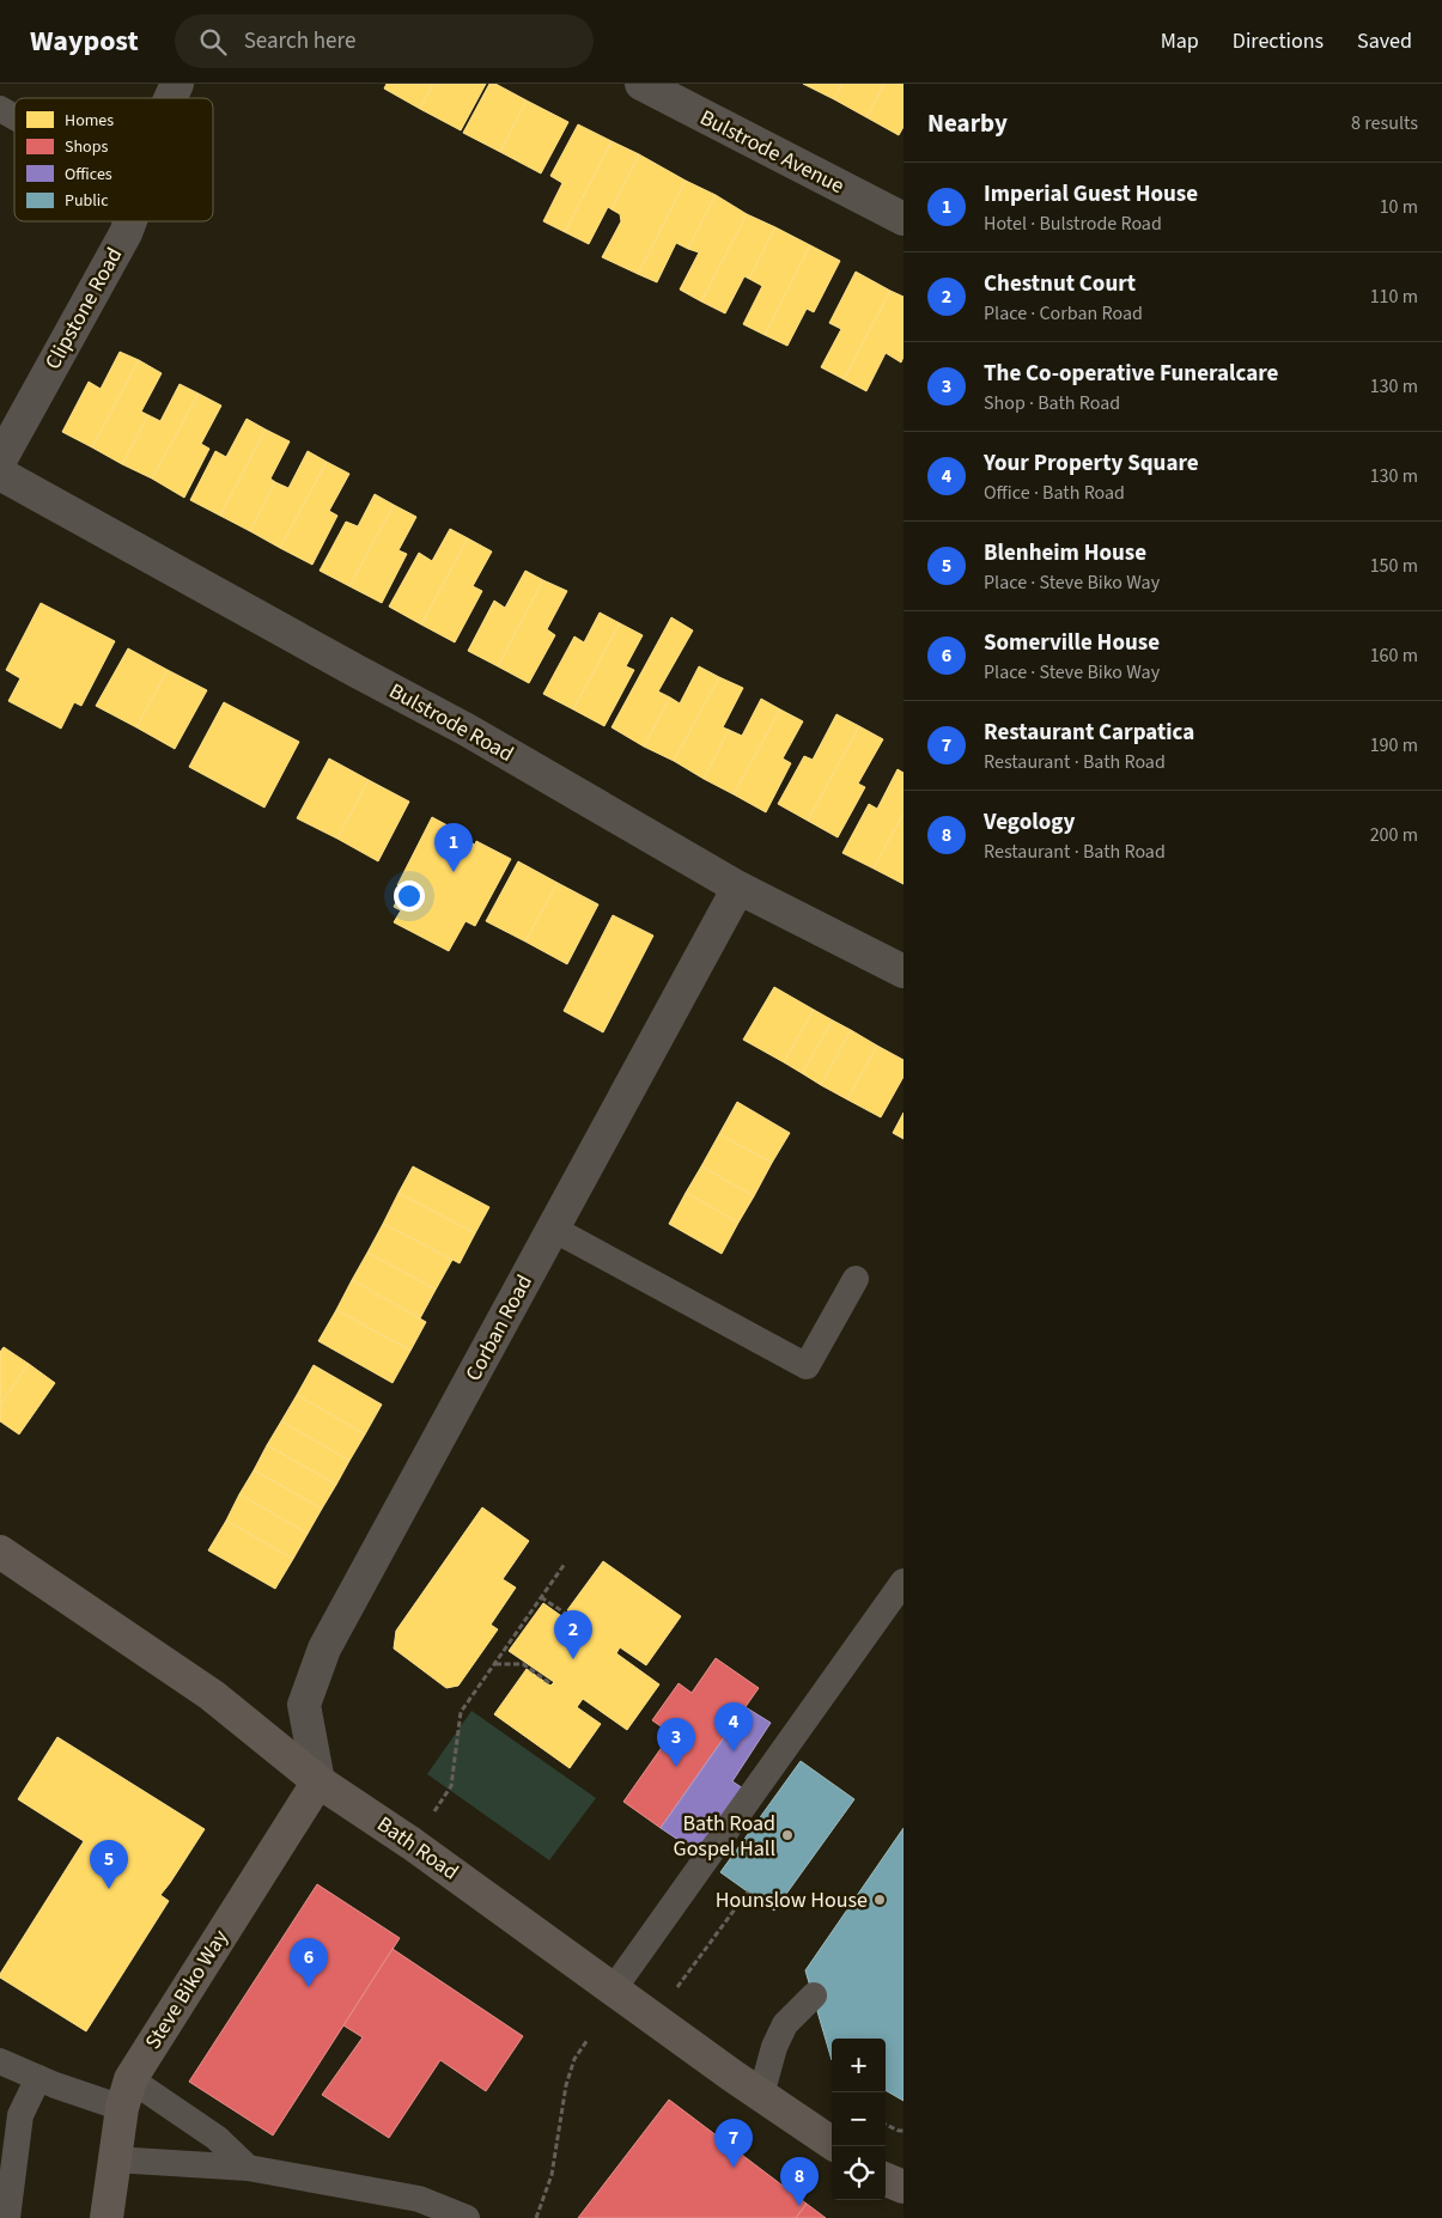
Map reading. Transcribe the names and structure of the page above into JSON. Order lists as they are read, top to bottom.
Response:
{
  "streets": {
    "main road": ["Bath Road", "Steve Biko Way"],
    "street": [
      "Bulstrode Avenue",
      "Clipstone Road",
      "Bulstrode Road",
      "Corban Road"
    ]
  },
  "crossings": [
    ["Bulstrode Road", "Corban Road"],
    ["Corban Road", "Bath Road"],
    ["Corban Road", "Steve Biko Way"],
    ["Bath Road", "Steve Biko Way"]
  ],
  "places": ["Bath Road Gospel Hall", "Hounslow House"],
  "legend": [
    "Homes",
    "Shops",
    "Offices",
    "Public"
  ],
  "page": {
    "header": "Waypost",
    "search": "Search here",
    "nav": ["Map", "Directions", "Saved"],
    "heading": ["Nearby", "8 results"],
    "list": [
      {
        "mark": "1",
        "name": "Imperial Guest House",
        "note": "Hotel · Bulstrode Road",
        "value": "10 m"
      },
      {
        "mark": "2",
        "name": "Chestnut Court",
        "note": "Place · Corban Road",
        "value": "110 m"
      },
      {
        "mark": "3",
        "name": "The Co-operative Funeralcare",
        "note": "Shop · Bath Road",
        "value": "130 m"
      },
      {
        "mark": "4",
        "name": "Your Property Square",
        "note": "Office · Bath Road",
        "value": "130 m"
      },
      {
        "mark": "5",
        "name": "Blenheim House",
        "note": "Place · Steve Biko Way",
        "value": "150 m"
      },
      {
        "mark": "6",
        "name": "Somerville House",
        "note": "Place · Steve Biko Way",
        "value": "160 m"
      },
      {
        "mark": "7",
        "name": "Restaurant Carpatica",
        "note": "Restaurant · Bath Road",
        "value": "190 m"
      },
      {
        "mark": "8",
        "name": "Vegology",
        "note": "Restaurant · Bath Road",
        "value": "200 m"
      }
    ],
    "pins": [
      "1",
      "2",
      "4",
      "3",
      "5",
      "6",
      "7",
      "8"
    ],
    "map_buttons": ["+", "−"]
  }
}
